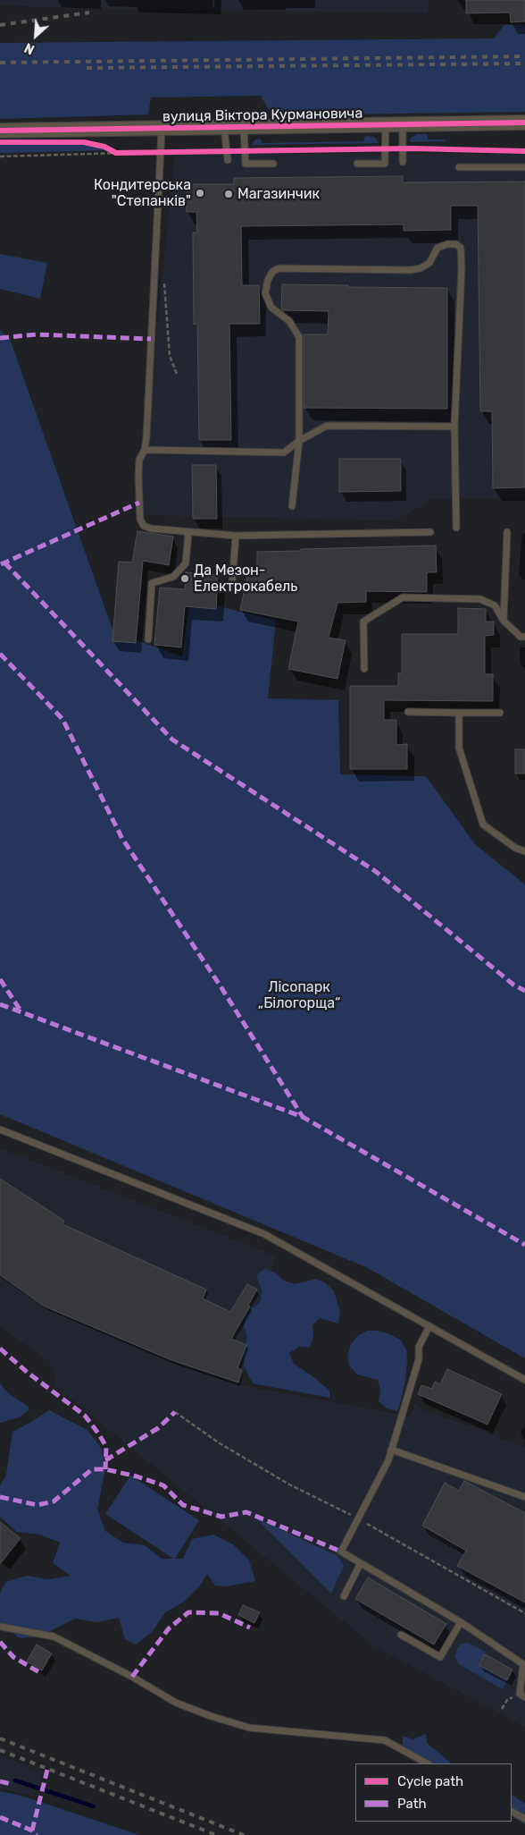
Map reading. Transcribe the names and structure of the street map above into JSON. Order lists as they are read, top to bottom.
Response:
{
  "streets": {
    "street": ["вулиця Віктора Курмановича"]
  },
  "parks": ["Лісопарк „Білогорща“"],
  "places": ["Кондитерська \"Степанків\"", "Магазинчик", "Да Мезон- Електрокабель"],
  "legend": ["Cycle path", "Path"],
  "north": "bottom left"
}
